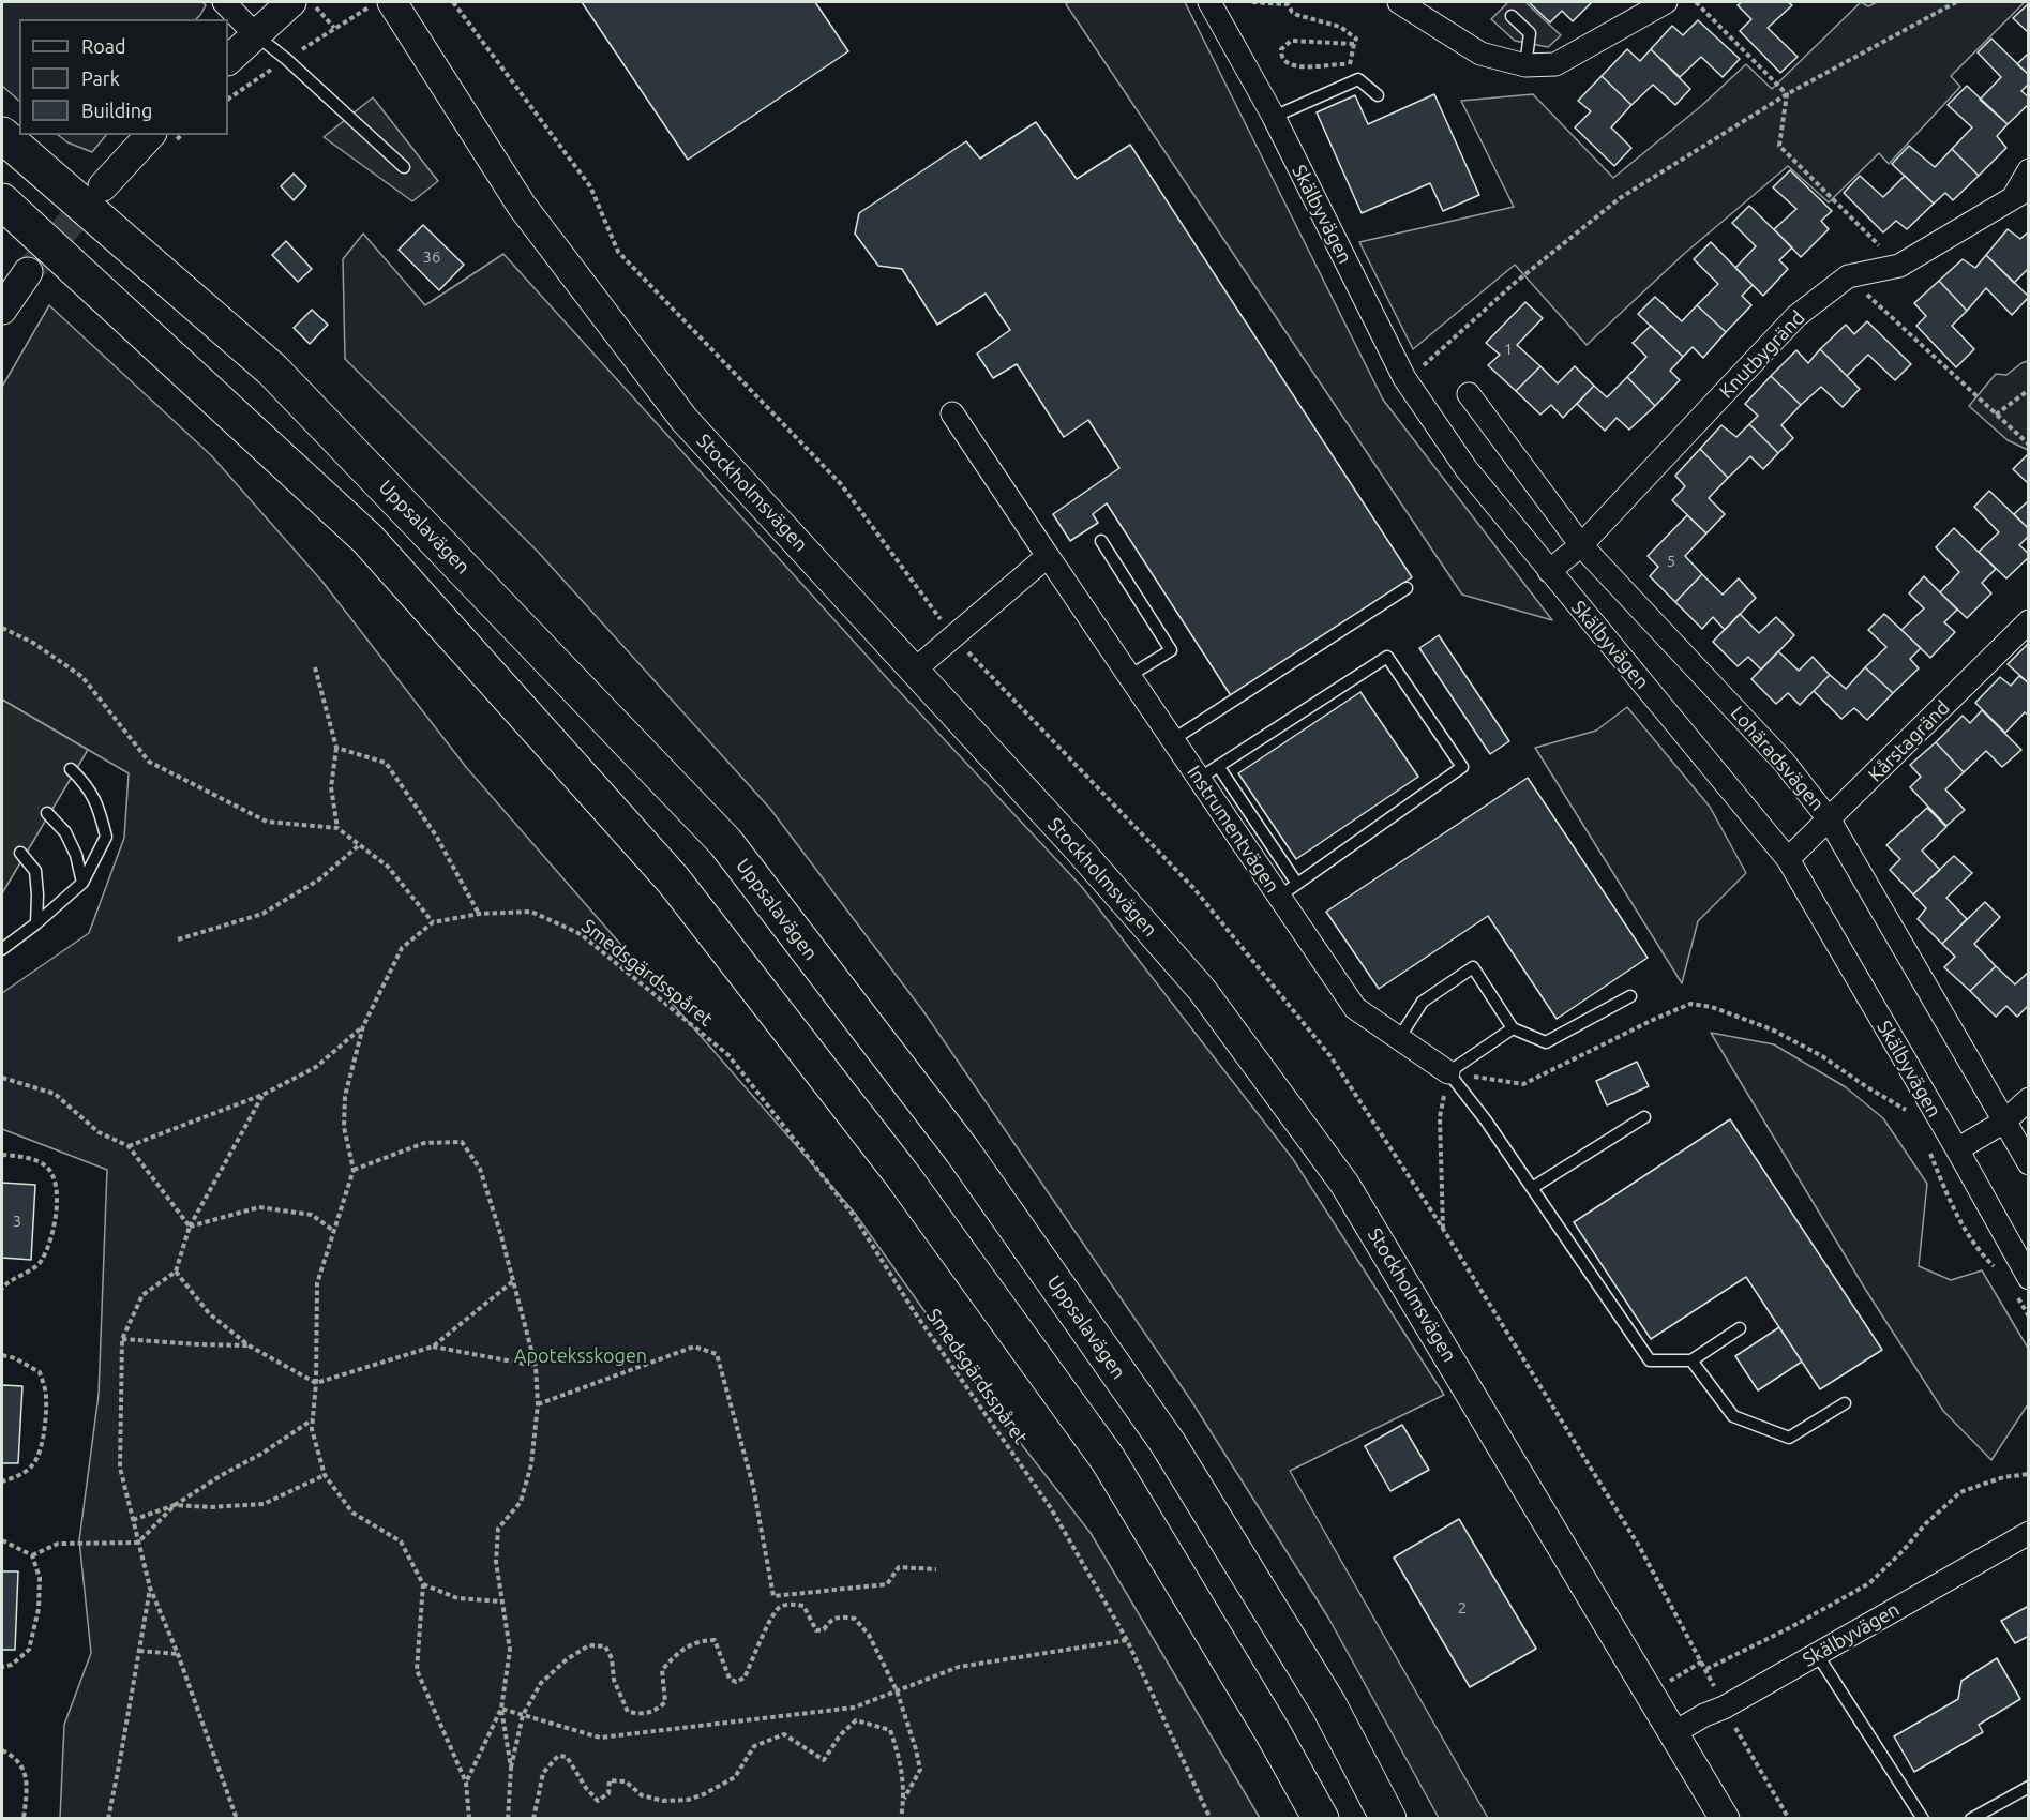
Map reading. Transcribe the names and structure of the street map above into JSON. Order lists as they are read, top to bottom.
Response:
{
  "streets": {
    "highway": ["Uppsalavägen"],
    "street": [
      "Skälbyvägen",
      "Knutbygränd",
      "Stockholmsvägen",
      "Kårstagränd",
      "Lohäradsvägen",
      "Instrumentvägen"
    ],
    "path": ["Smedsgärdsspåret"]
  },
  "crossings": [
    ["Skälbyvägen", "Knutbygränd"],
    ["Skälbyvägen", "Stockholmsvägen"],
    ["Skälbyvägen", "Kårstagränd"],
    ["Knutbygränd", "Lohäradsvägen"],
    ["Kårstagränd", "Lohäradsvägen"]
  ],
  "parks": ["Apoteksskogen"],
  "house_numbers": [
    "36",
    "1",
    "5",
    "3",
    "2"
  ],
  "legend": ["Road", "Park", "Building"]
}
